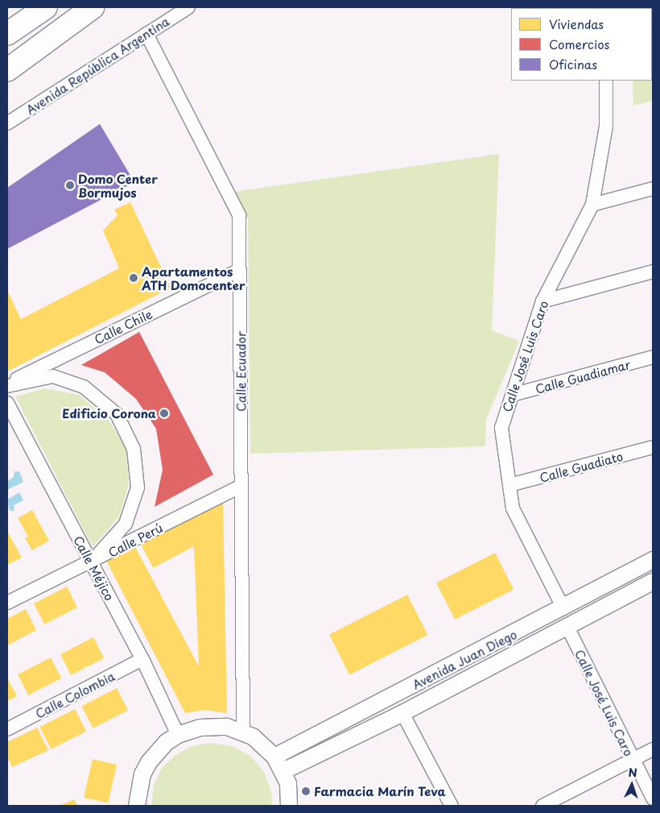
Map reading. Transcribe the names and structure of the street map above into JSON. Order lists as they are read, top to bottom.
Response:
{
  "streets": {
    "street": [
      "Avenida República Argentina",
      "Calle Chile",
      "Calle José Luis Caro",
      "Calle Ecuador",
      "Calle Guadiamar",
      "Calle Guadiato",
      "Calle Perú",
      "Calle Méjico",
      "Avenida Juan Diego",
      "Calle Colombia"
    ]
  },
  "crossings": [
    ["Avenida República Argentina", "Calle Ecuador"],
    ["Calle Chile", "Calle Ecuador"],
    ["Calle José Luis Caro", "Calle Guadiamar"],
    ["Calle José Luis Caro", "Calle Guadiato"],
    ["Calle José Luis Caro", "Avenida Juan Diego"],
    ["Calle Ecuador", "Calle Perú"],
    ["Calle Perú", "Calle Méjico"],
    ["Calle Méjico", "Calle Colombia"]
  ],
  "places": [
    "Domo Center Bormujos",
    "Apartamentos ATH Domocenter",
    "Edificio Corona",
    "Farmacia Marín Teva"
  ],
  "legend": ["Viviendas", "Comercios", "Oficinas"],
  "north": "top"
}
